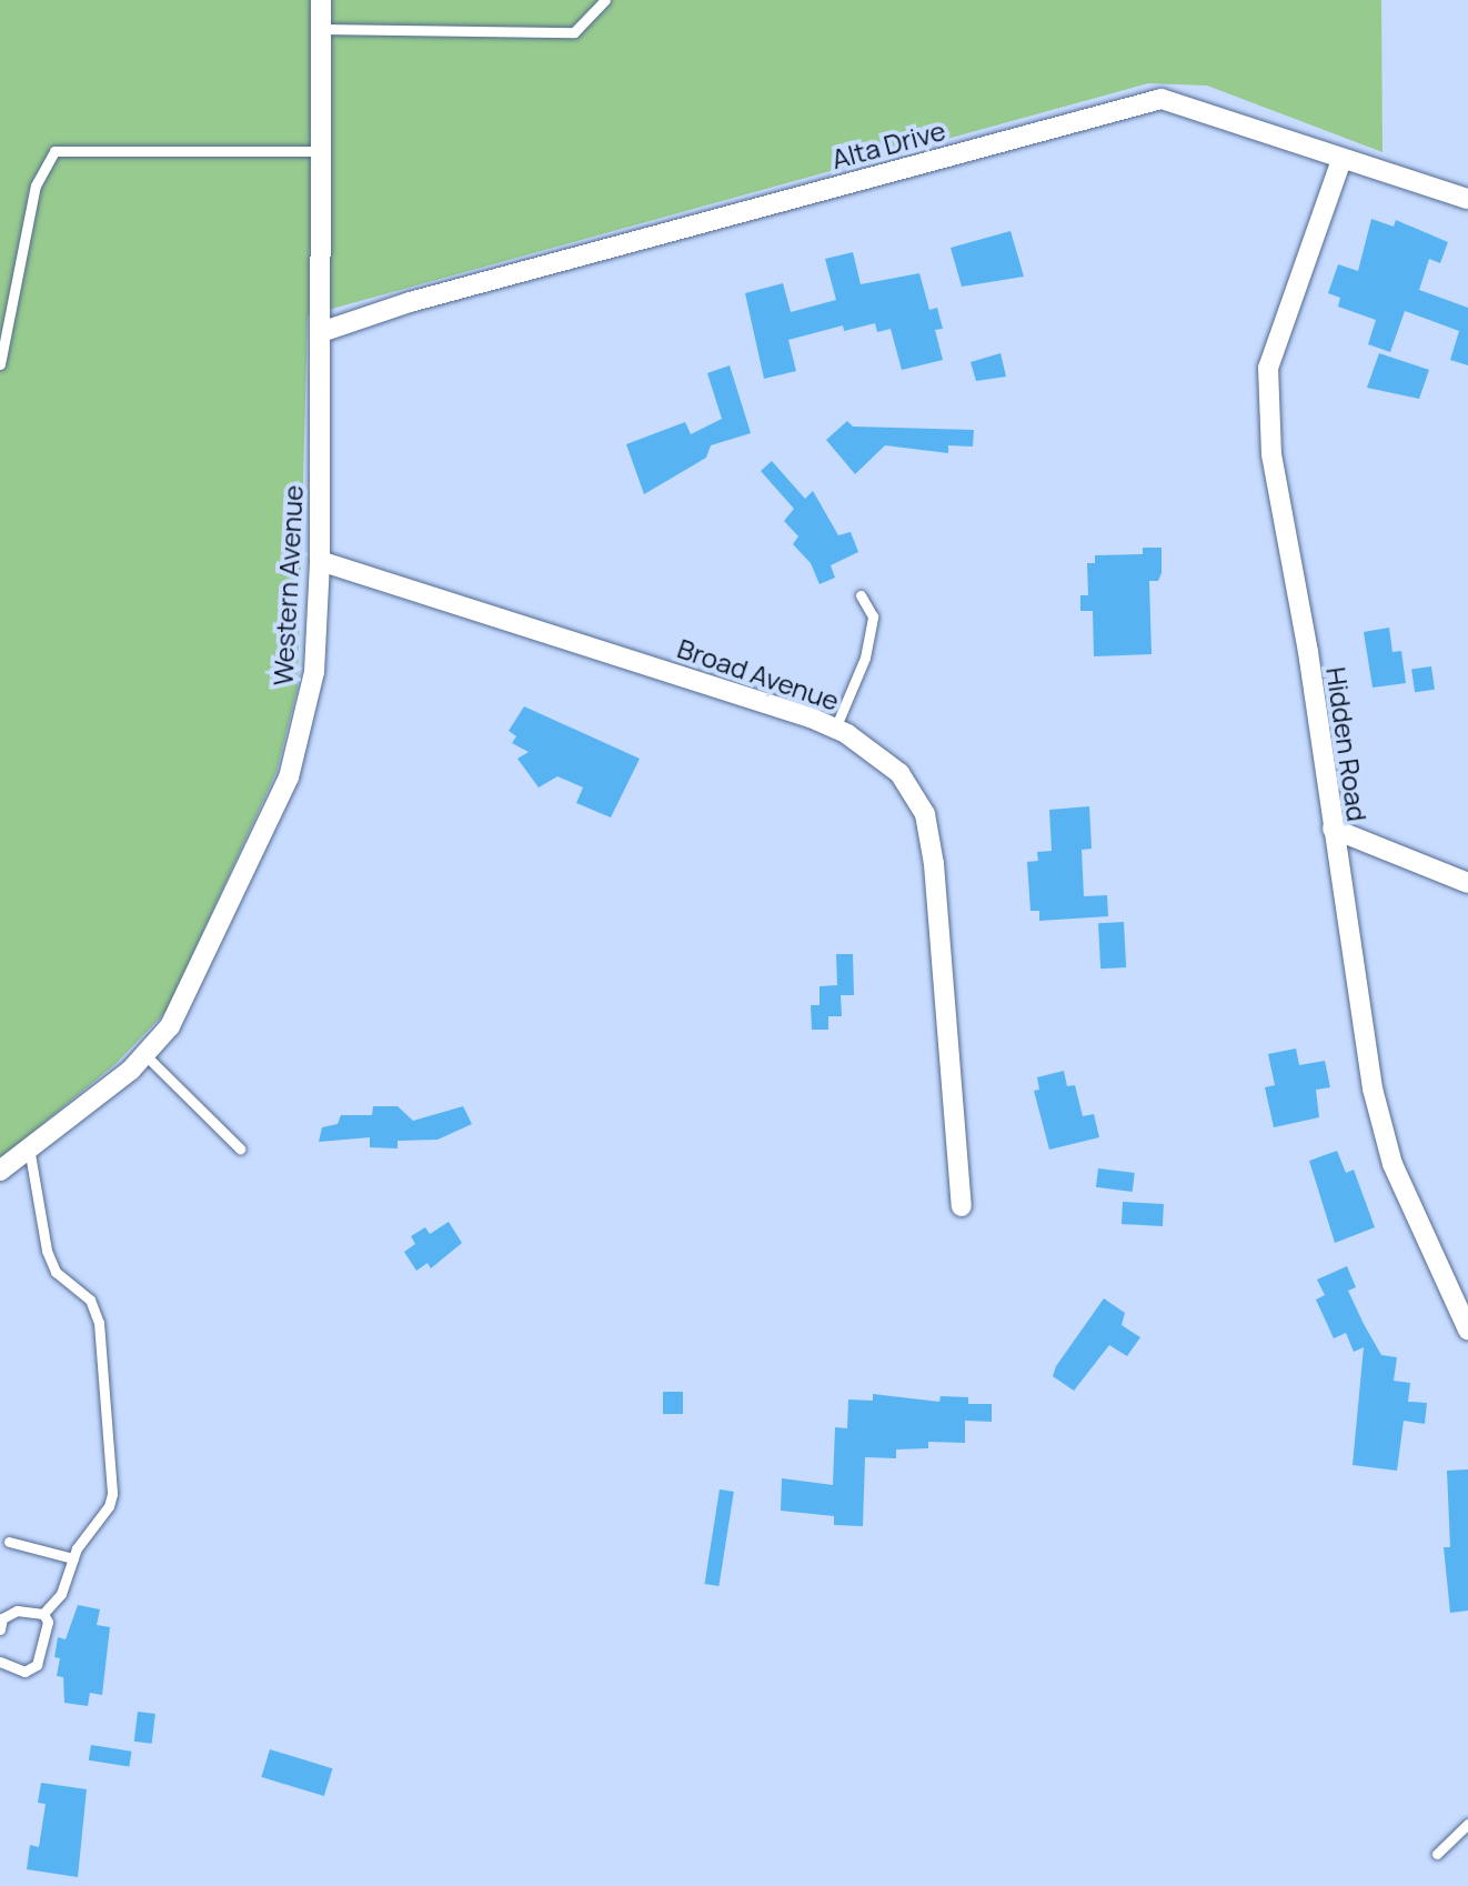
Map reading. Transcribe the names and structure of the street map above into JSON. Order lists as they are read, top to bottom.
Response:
{
  "streets": {
    "street": [
      "Alta Drive",
      "Western Avenue",
      "Broad Avenue",
      "Hidden Road"
    ]
  },
  "crossings": [
    ["Alta Drive", "Western Avenue"],
    ["Alta Drive", "Hidden Road"],
    ["Western Avenue", "Broad Avenue"]
  ]
}
